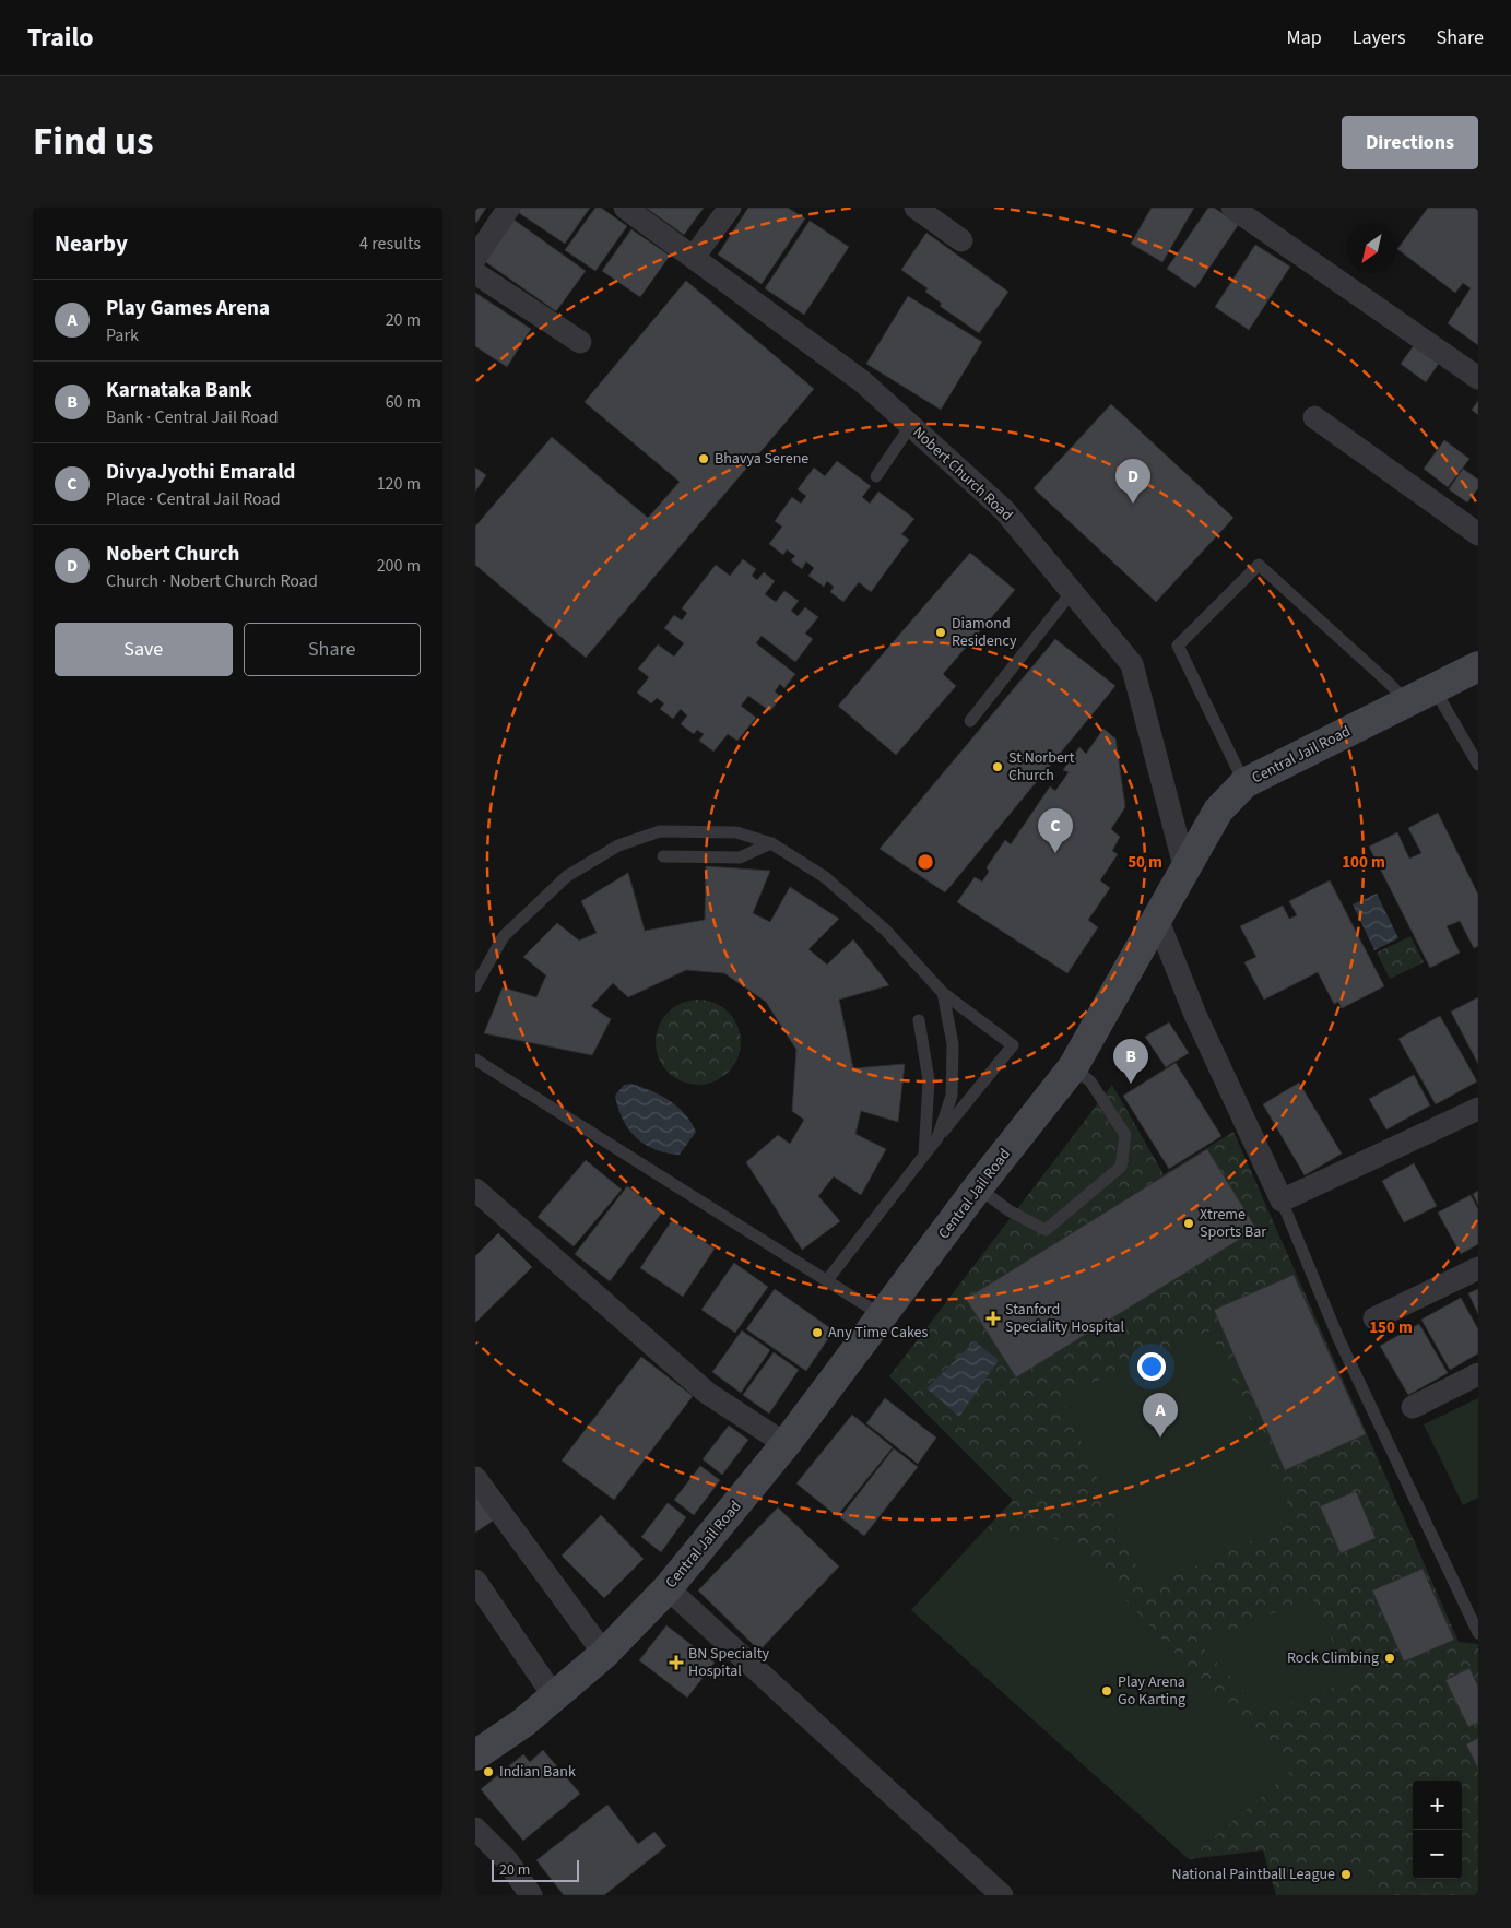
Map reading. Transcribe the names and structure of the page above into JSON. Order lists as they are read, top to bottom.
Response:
{
  "streets": {
    "main road": ["Central Jail Road"],
    "street": ["Nobert Church Road"]
  },
  "crossings": [
    ["Nobert Church Road", "Central Jail Road"]
  ],
  "places": {
    "other": [
      "Bhavya Serene",
      "Diamond Residency",
      "St Norbert Church",
      "Xtreme Sports Bar",
      "Any Time Cakes",
      "Rock Climbing",
      "Play Arena Go Karting",
      "Indian Bank",
      "National Paintball League"
    ],
    "health": ["Stanford Speciality Hospital", "BN Specialty Hospital"]
  },
  "scale_bar": "20 m",
  "north": "bottom left",
  "page": {
    "header": "Trailo",
    "nav": ["Map", "Layers", "Share"],
    "title": "Find us",
    "buttons": [
      "Directions",
      ["Save", "Share"]
    ],
    "heading": ["Nearby", "4 results"],
    "list": [
      {
        "mark": "A",
        "name": "Play Games Arena",
        "note": "Park",
        "value": "20 m"
      },
      {
        "mark": "B",
        "name": "Karnataka Bank",
        "note": "Bank · Central Jail Road",
        "value": "60 m"
      },
      {
        "mark": "C",
        "name": "DivyaJyothi Emarald",
        "note": "Place · Central Jail Road",
        "value": "120 m"
      },
      {
        "mark": "D",
        "name": "Nobert Church",
        "note": "Church · Nobert Church Road",
        "value": "200 m"
      }
    ],
    "pins": [
      "D",
      "C",
      "B",
      "A"
    ],
    "map_buttons": ["+", "−"],
    "scale": "20 m"
  },
  "rings": ["50 m", "100 m", "150 m"]
}
